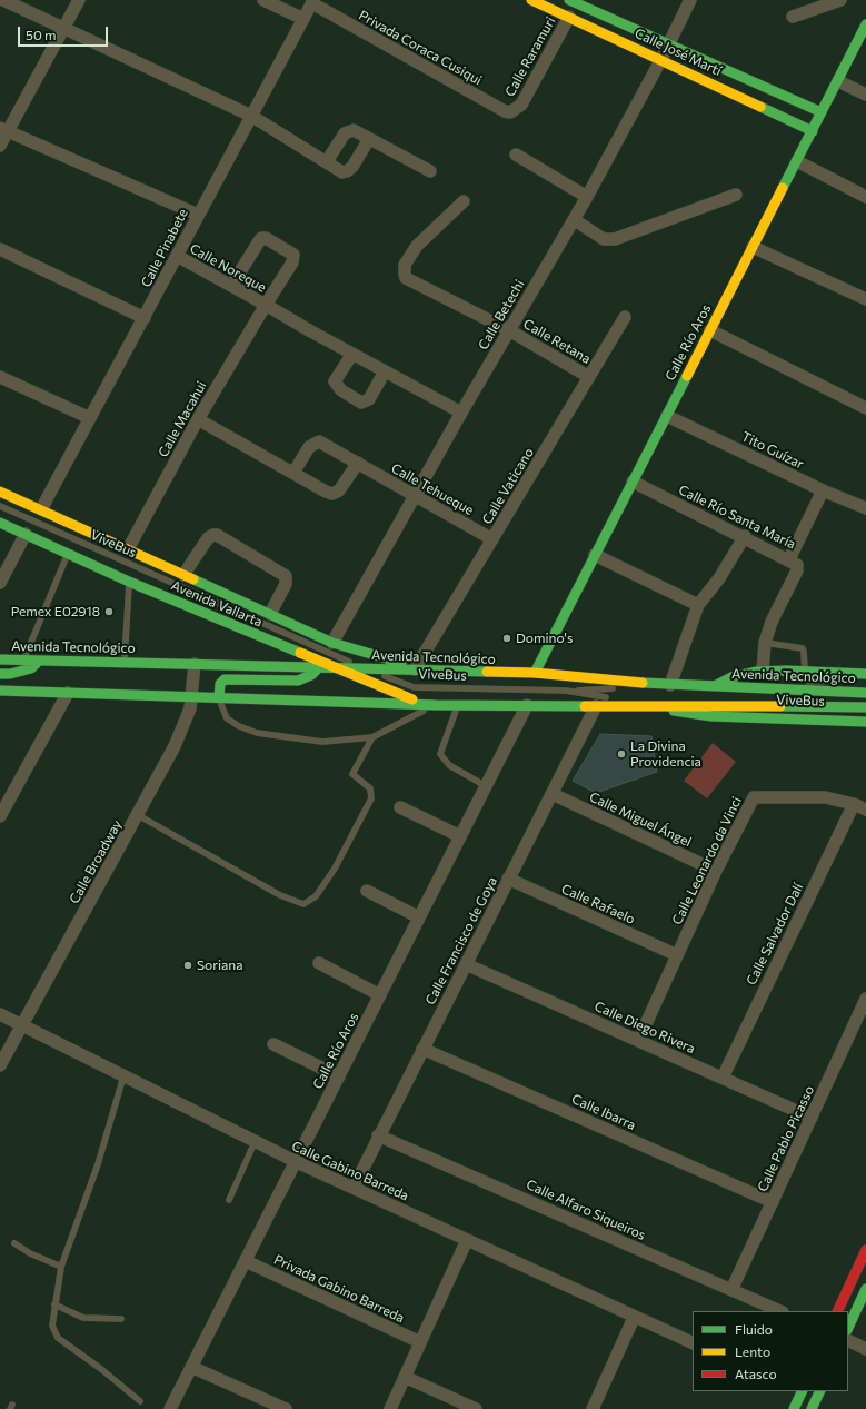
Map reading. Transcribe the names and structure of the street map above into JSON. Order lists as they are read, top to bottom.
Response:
{
  "streets": {
    "main road": [
      "Calle José Martí",
      "Calle Río Aros",
      "Avenida Vallarta",
      "Avenida Tecnológico"
    ],
    "street": [
      "Privada Coraca Cusiqui",
      "Calle Raramuri",
      "Calle Pinabete",
      "Calle Noreque",
      "Calle Betechi",
      "Calle Retana",
      "Calle Macahui",
      "Tito Guízar",
      "Calle Vaticano",
      "Calle Tehueque",
      "Calle Río Santa María",
      "Calle Miguel Ángel",
      "Calle Leonardo da Vinci",
      "Calle Broadway",
      "Calle Rafaelo",
      "Calle Salvador Dalí",
      "Calle Francisco de Goya",
      "Calle Diego Rivera",
      "Calle Ibarra",
      "Calle Pablo Picasso",
      "Calle Gabino Barreda",
      "Calle Alfaro Siqueiros",
      "Privada Gabino Barreda"
    ],
    "lane": ["ViveBus"]
  },
  "crossings": [
    ["Privada Coraca Cusiqui", "Calle Raramuri"],
    ["Privada Coraca Cusiqui", "Calle Pinabete"],
    ["Calle José Martí", "Calle Raramuri"],
    ["Calle José Martí", "Calle Betechi"],
    ["Calle José Martí", "Calle Río Aros"],
    ["Calle Pinabete", "Calle Noreque"],
    ["Calle Pinabete", "Avenida Vallarta"],
    ["Calle Noreque", "Calle Betechi"],
    ["Calle Noreque", "Calle Macahui"],
    ["Calle Betechi", "Calle Retana"],
    ["Calle Betechi", "Calle Tehueque"],
    ["Calle Betechi", "Avenida Vallarta"],
    ["Calle Retana", "Calle Vaticano"],
    ["Calle Río Aros", "Tito Guízar"],
    ["Calle Río Aros", "Calle Río Santa María"],
    ["Calle Río Aros", "Avenida Tecnológico"],
    ["Calle Río Aros", "Calle Gabino Barreda"],
    ["Calle Río Aros", "Privada Gabino Barreda"],
    ["Calle Macahui", "Avenida Vallarta"],
    ["Calle Vaticano", "Calle Tehueque"],
    ["Calle Vaticano", "Avenida Vallarta"],
    ["Calle Vaticano", "Avenida Tecnológico"],
    ["ViveBus", "Avenida Tecnológico"],
    ["Avenida Vallarta", "Avenida Tecnológico"],
    ["Avenida Tecnológico", "Calle Broadway"],
    ["Calle Miguel Ángel", "Calle Leonardo da Vinci"],
    ["Calle Miguel Ángel", "Calle Francisco de Goya"],
    ["Calle Leonardo da Vinci", "Calle Rafaelo"],
    ["Calle Leonardo da Vinci", "Calle Salvador Dalí"],
    ["Calle Leonardo da Vinci", "Calle Diego Rivera"],
    ["Calle Broadway", "Calle Gabino Barreda"],
    ["Calle Rafaelo", "Calle Francisco de Goya"],
    ["Calle Salvador Dalí", "Calle Diego Rivera"],
    ["Calle Francisco de Goya", "Calle Diego Rivera"],
    ["Calle Francisco de Goya", "Calle Ibarra"],
    ["Calle Francisco de Goya", "Calle Gabino Barreda"],
    ["Calle Francisco de Goya", "Calle Alfaro Siqueiros"],
    ["Calle Diego Rivera", "Calle Pablo Picasso"],
    ["Calle Ibarra", "Calle Pablo Picasso"],
    ["Calle Pablo Picasso", "Calle Alfaro Siqueiros"]
  ],
  "places": [
    "Pemex E02918",
    "Domino's",
    "La Divina Providencia",
    "Soriana"
  ],
  "legend": ["Fluido", "Lento", "Atasco"],
  "scale_bar": "50 m"
}
